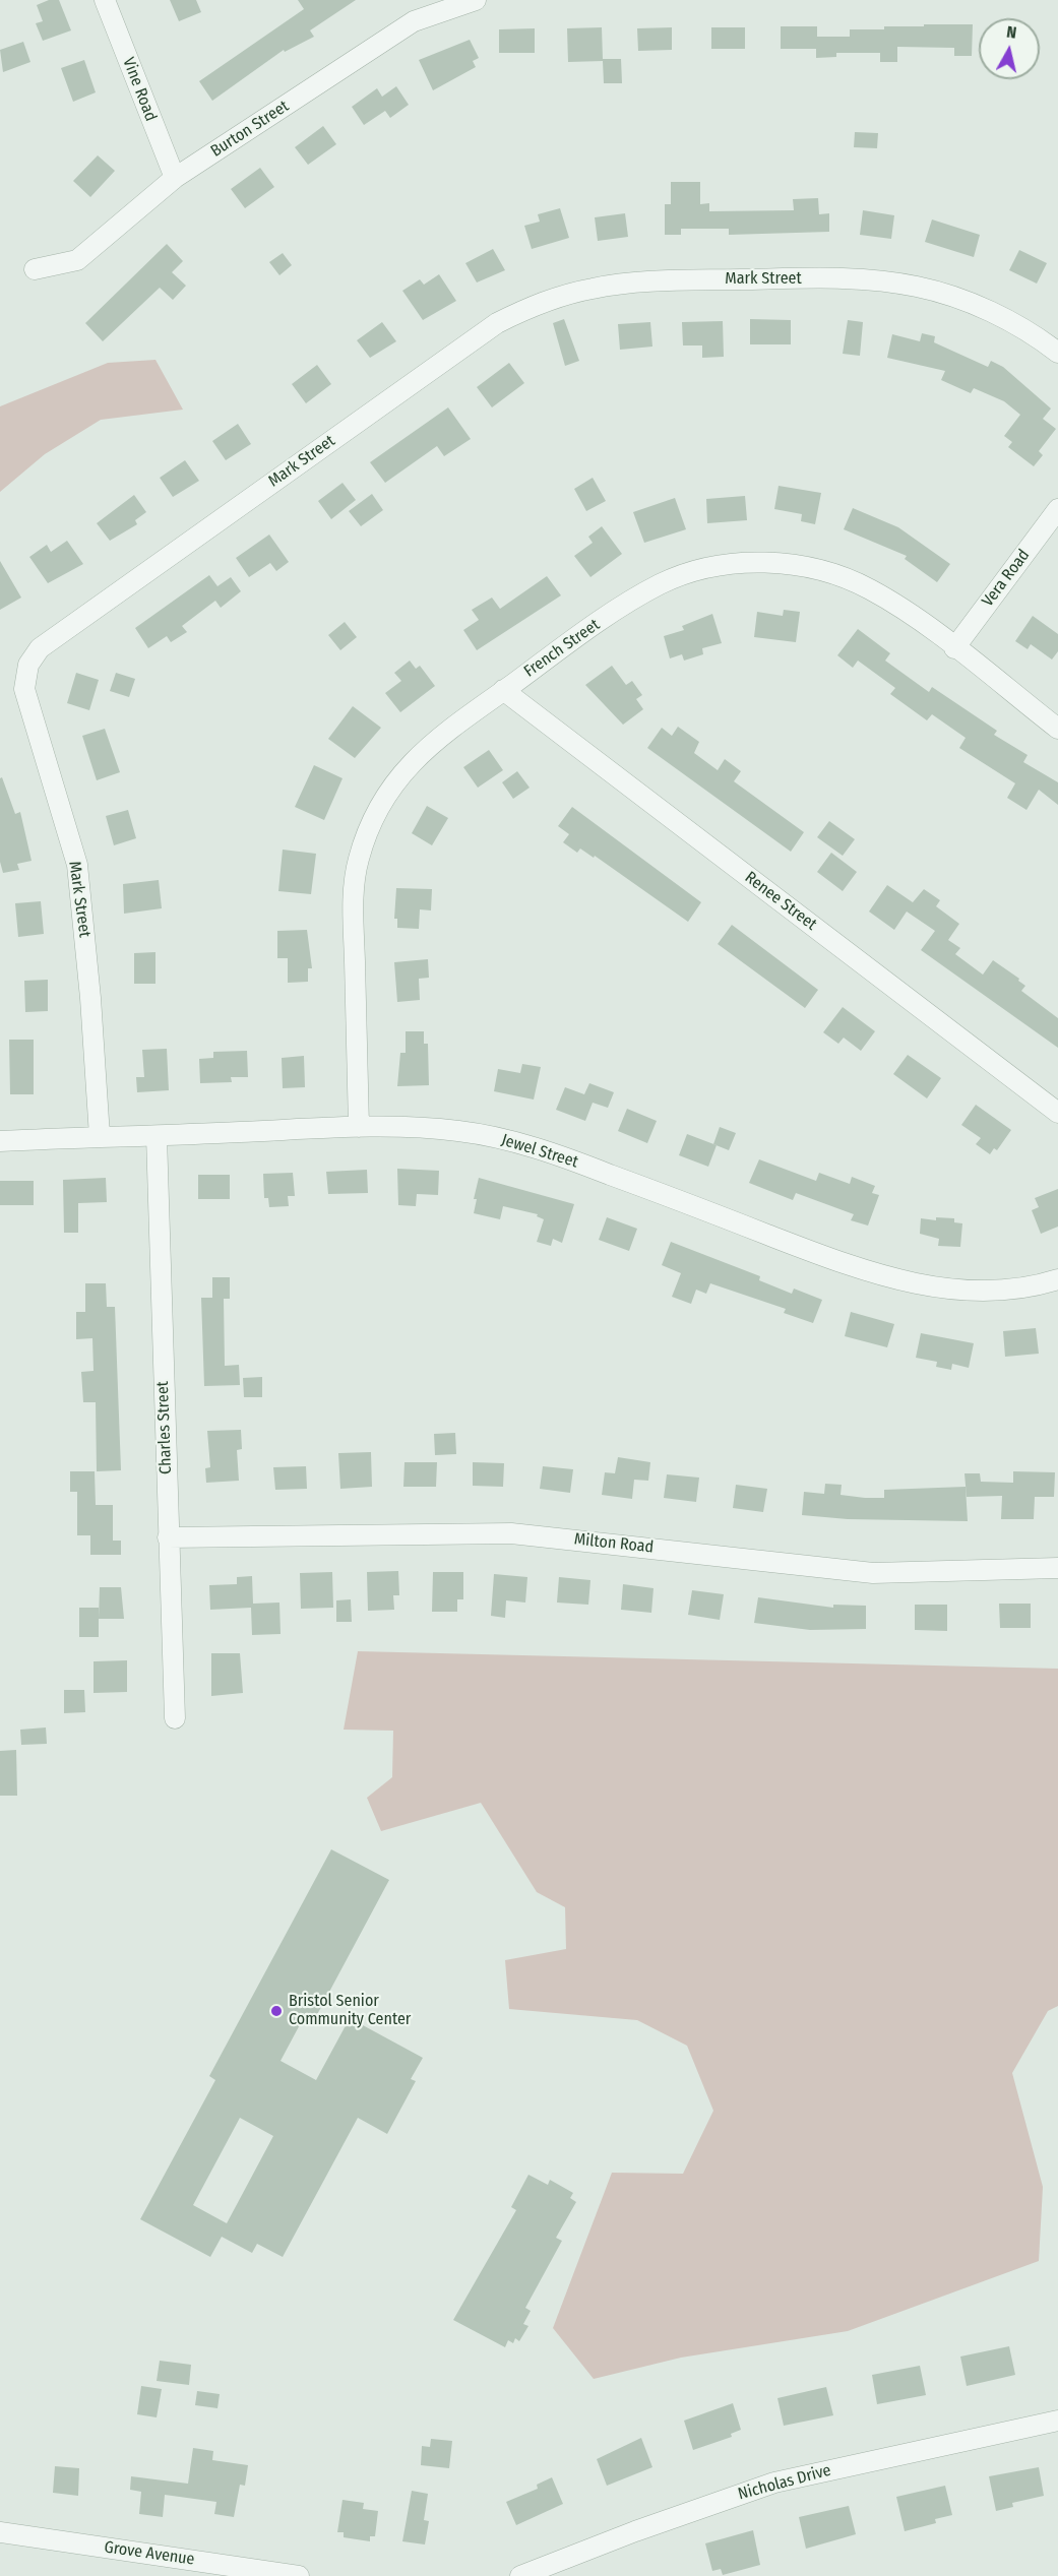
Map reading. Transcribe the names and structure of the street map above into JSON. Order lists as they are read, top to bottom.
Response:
{
  "streets": {
    "street": [
      "Vine Road",
      "Burton Street",
      "Mark Street",
      "Vera Road",
      "French Street",
      "Renee Street",
      "Jewel Street",
      "Charles Street",
      "Milton Road",
      "Nicholas Drive",
      "Grove Avenue"
    ]
  },
  "crossings": [
    ["Vine Road", "Burton Street"],
    ["Mark Street", "Jewel Street"],
    ["Vera Road", "French Street"],
    ["French Street", "Renee Street"],
    ["French Street", "Jewel Street"],
    ["Jewel Street", "Charles Street"],
    ["Charles Street", "Milton Road"]
  ],
  "places": ["Bristol Senior Community Center"],
  "north": "top"
}
